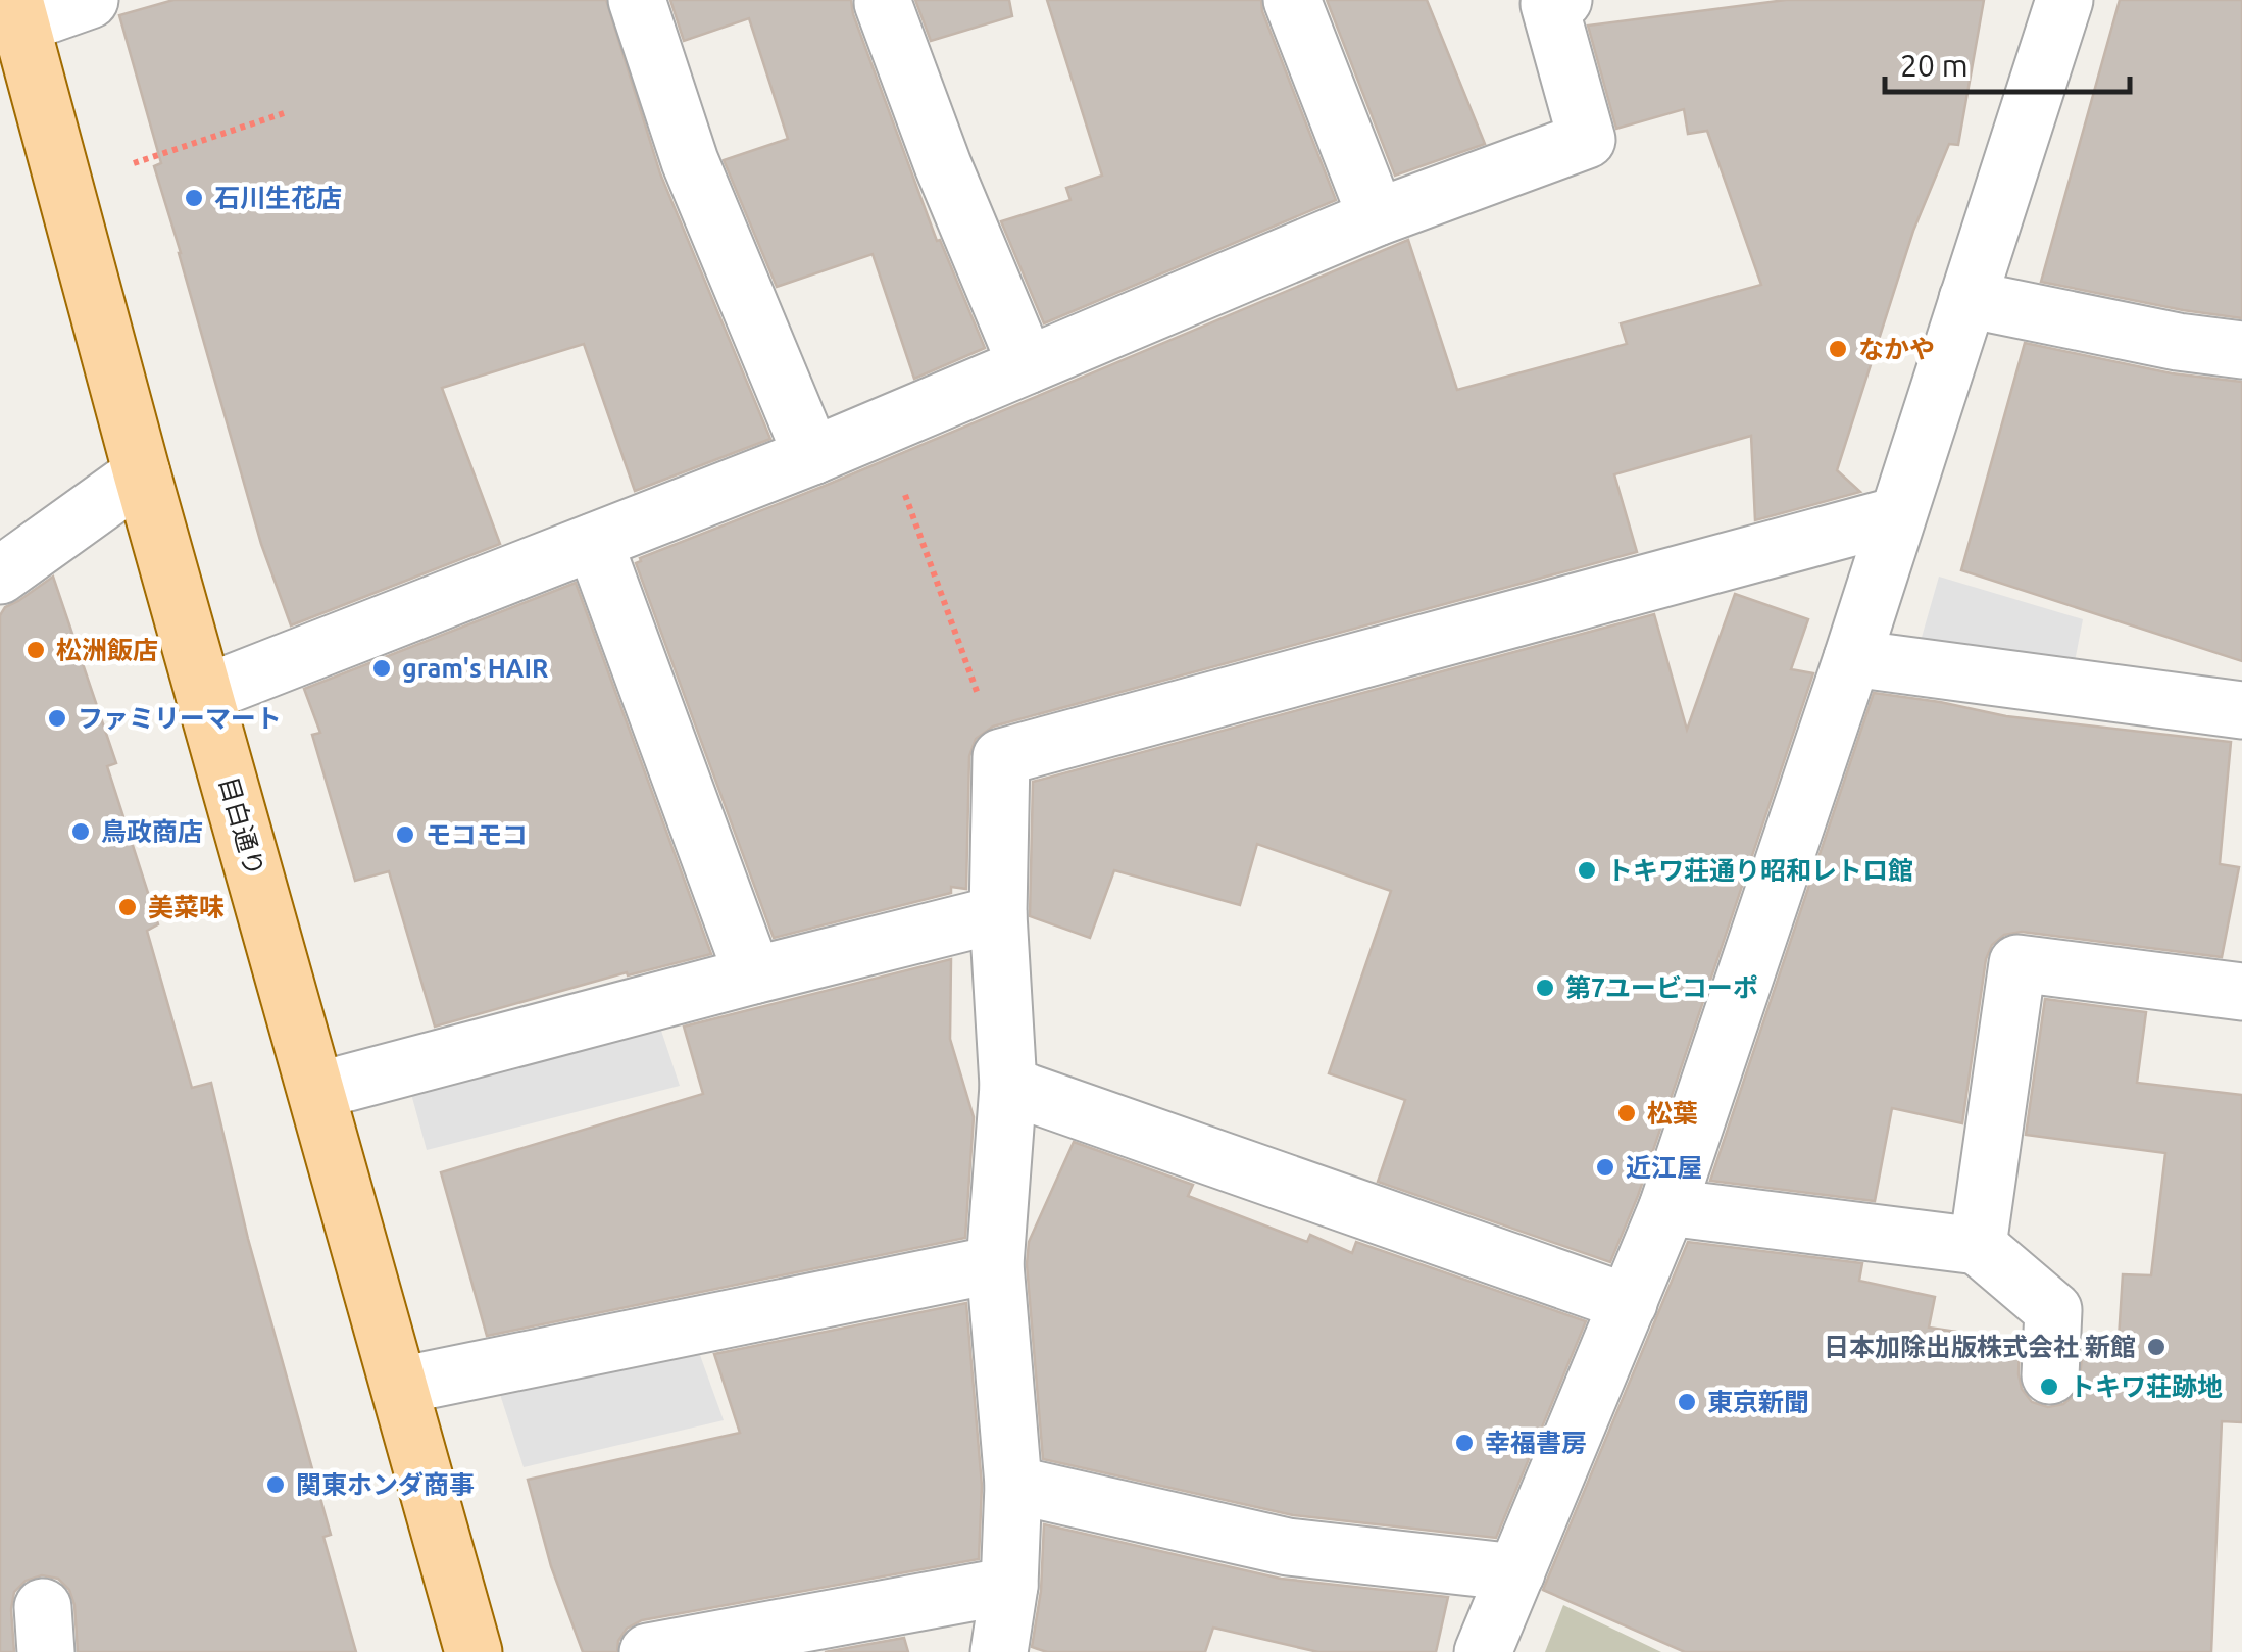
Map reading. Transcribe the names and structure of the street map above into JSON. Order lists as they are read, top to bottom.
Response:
{
  "streets": {
    "main road": ["目白通り"]
  },
  "places": [
    "石川生花店",
    "なかや",
    "松洲飯店",
    "gram's HAIR",
    "ファミリーマート",
    "鳥政商店",
    "モコモコ",
    "トキワ荘通り昭和レトロ館",
    "美菜味",
    "第7ユービコーポ",
    "松葉",
    "近江屋",
    "日本加除出版株式会社 新館",
    "トキワ荘跡地",
    "東京新聞",
    "幸福書房",
    "関東ホンダ商事"
  ],
  "scale_bar": "20 m"
}
